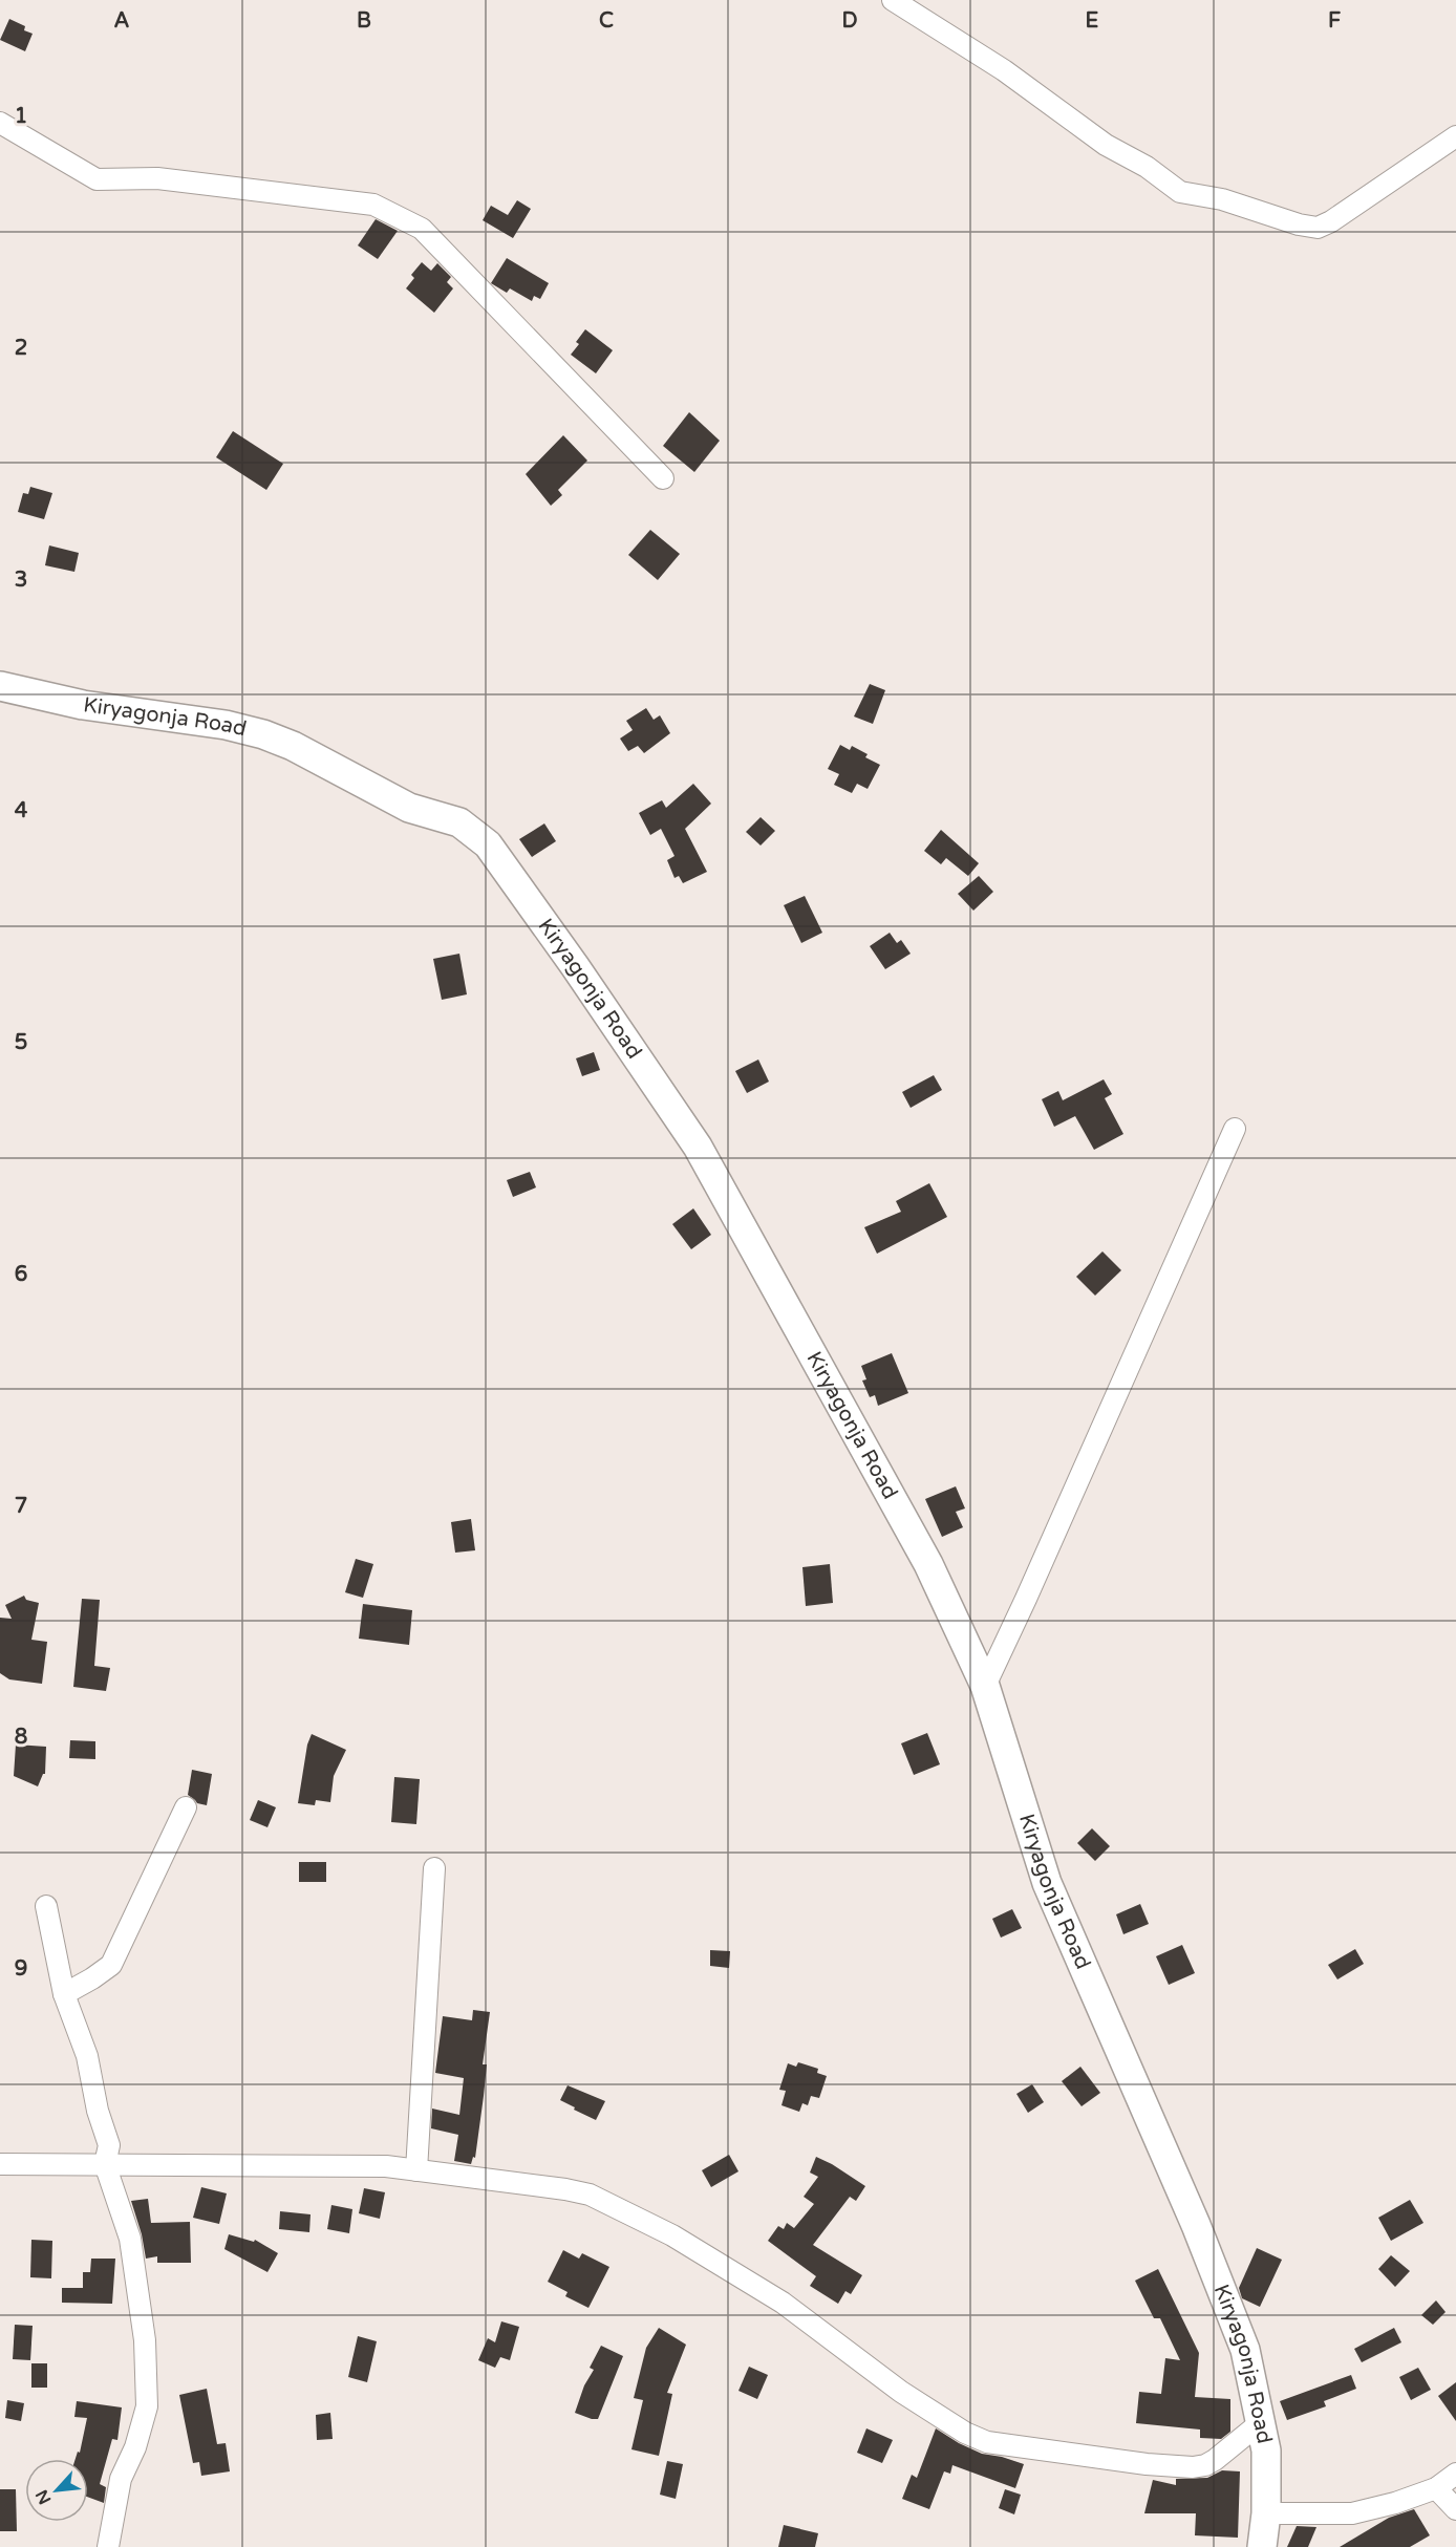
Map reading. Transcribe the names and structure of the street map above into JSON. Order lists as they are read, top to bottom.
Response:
{
  "streets": {
    "street": ["Kiryagonja Road"]
  },
  "north": "bottom left",
  "grid": {
    "columns": [
      "A",
      "B",
      "C",
      "D",
      "E",
      "F"
    ],
    "rows": [
      "1",
      "2",
      "3",
      "4",
      "5",
      "6",
      "7",
      "8",
      "9"
    ]
  }
}
